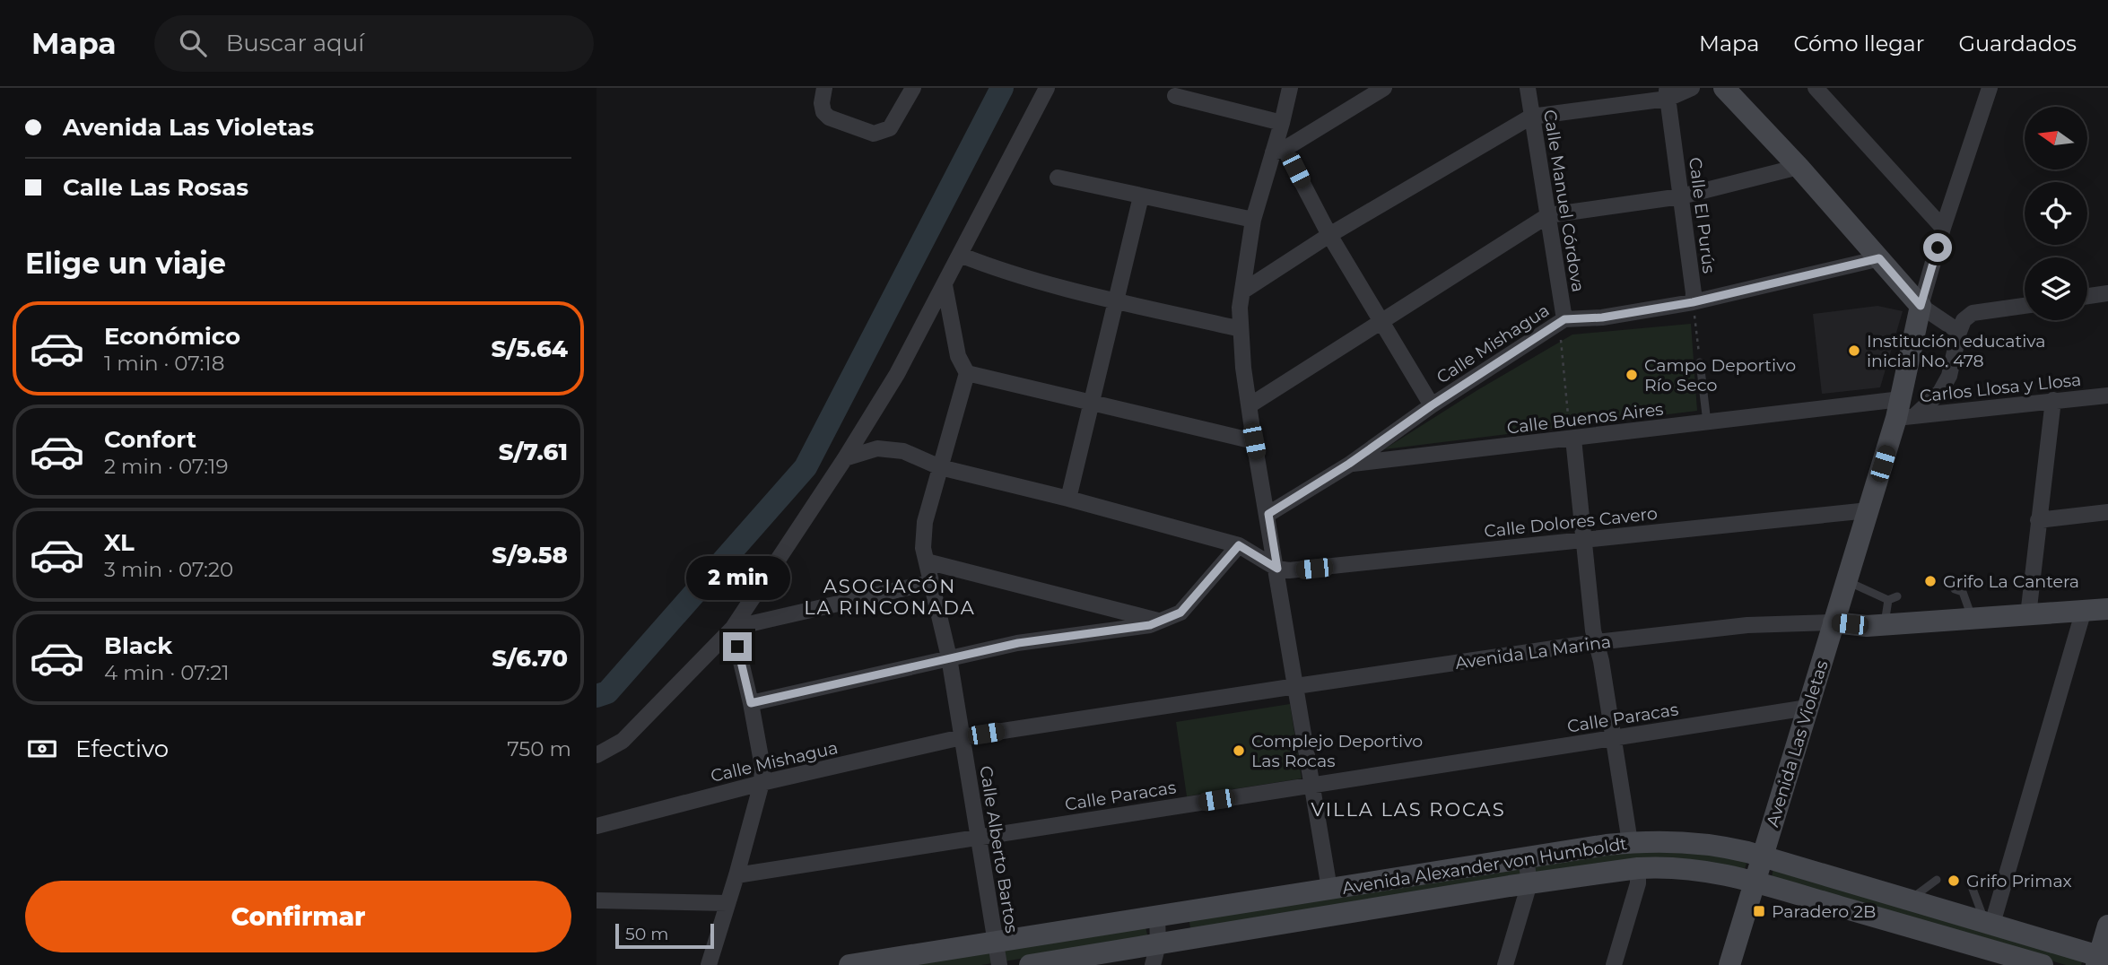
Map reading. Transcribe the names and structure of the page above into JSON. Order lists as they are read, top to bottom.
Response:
{
  "streets": {
    "main road": ["Avenida La Marina", "Avenida Las Violetas", "Avenida Alexander von Humboldt"],
    "street": [
      "Calle Manuel Córdova",
      "Calle El Purús",
      "Calle Mishagua",
      "Carlos Llosa y Llosa",
      "Calle Buenos Aires",
      "Calle Dolores Cavero",
      "Calle Paracas",
      "Calle Alberto Bartos"
    ]
  },
  "crossings": [
    ["Calle Manuel Córdova", "Calle Mishagua"],
    ["Calle El Purús", "Calle Mishagua"],
    ["Calle Mishagua", "Calle Buenos Aires"],
    ["Calle Mishagua", "Avenida La Marina"],
    ["Calle Mishagua", "Calle Alberto Bartos"],
    ["Carlos Llosa y Llosa", "Calle Buenos Aires"],
    ["Carlos Llosa y Llosa", "Avenida Las Violetas"],
    ["Calle Buenos Aires", "Avenida Las Violetas"],
    ["Calle Dolores Cavero", "Avenida Las Violetas"],
    ["Avenida La Marina", "Avenida Las Violetas"],
    ["Avenida La Marina", "Calle Alberto Bartos"],
    ["Calle Paracas", "Avenida Las Violetas"],
    ["Calle Paracas", "Calle Alberto Bartos"],
    ["Avenida Las Violetas", "Avenida Alexander von Humboldt"],
    ["Calle Alberto Bartos", "Avenida Alexander von Humboldt"]
  ],
  "districts": ["ASOCIACÓN LA RINCONADA", "VILLA LAS ROCAS"],
  "places": {
    "other": [
      "Institución educativa inicial No. 478",
      "Campo Deportivo Río Seco",
      "Grifo La Cantera",
      "Complejo Deportivo Las Rocas",
      "Grifo Primax"
    ],
    "transit": ["Paradero 2B"]
  },
  "scale_bar": "50 m",
  "north": "left",
  "page": {
    "header": "Mapa",
    "search": "Buscar aquí",
    "nav": ["Mapa", "Cómo llegar", "Guardados"],
    "banner": ["Avenida Las Violetas", "Calle Las Rosas"],
    "heading": "Elige un viaje",
    "list": [
      {
        "name": "Económico",
        "note": "1 min · 07:18",
        "value": "S/5.64"
      },
      {
        "name": "Confort",
        "note": "2 min · 07:19",
        "value": "S/7.61"
      },
      {
        "name": "XL",
        "note": "3 min · 07:20",
        "value": "S/9.58"
      },
      {
        "name": "Black",
        "note": "4 min · 07:21",
        "value": "S/6.70"
      }
    ],
    "bubble": "2 min",
    "pay": ["Efectivo", "750 m"],
    "buttons": "Confirmar",
    "scale": "50 m"
  }
}
